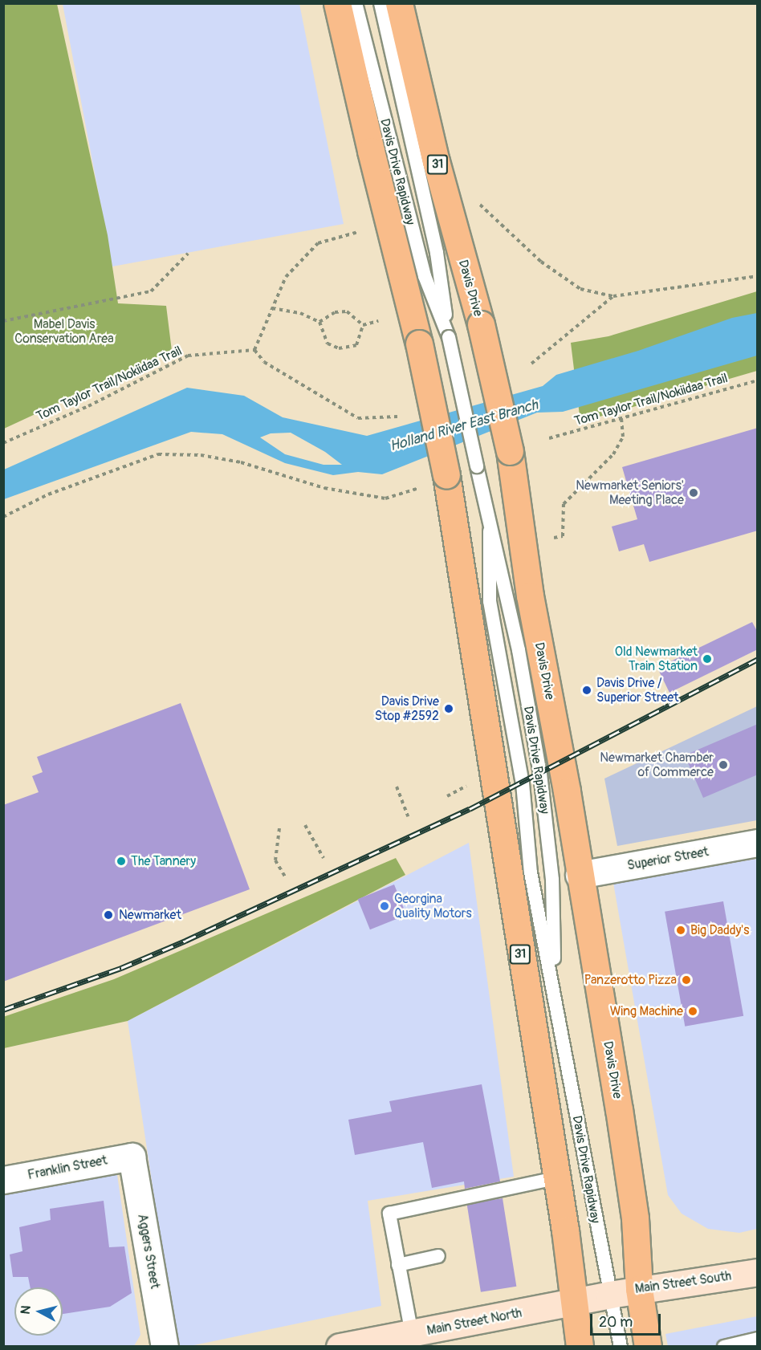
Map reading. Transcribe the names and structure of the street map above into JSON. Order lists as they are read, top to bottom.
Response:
{
  "streets": {
    "main road": [
      "31",
      "Davis Drive",
      "Main Street South",
      "Main Street North"
    ],
    "street": ["Superior Street", "Franklin Street", "Aggers Street"],
    "lane": ["Davis Drive Rapidway"],
    "path": ["Tom Taylor Trail/Nokiidaa Trail"]
  },
  "crossings": [
    ["31", "Davis Drive Rapidway"],
    ["31", "Main Street North"],
    ["Davis Drive Rapidway", "Davis Drive"],
    ["Davis Drive Rapidway", "Main Street South"],
    ["Davis Drive Rapidway", "Main Street North"],
    ["Davis Drive", "Superior Street"],
    ["Davis Drive", "Main Street South"],
    ["Franklin Street", "Aggers Street"],
    ["Main Street South", "Main Street North"]
  ],
  "water": ["Holland River East Branch"],
  "parks": ["Mabel Davis Conservation Area"],
  "places": [
    "Newmarket Seniors' Meeting Place",
    "Old Newmarket Train Station",
    "Davis Drive / Superior Street",
    "Davis Drive Stop #2592",
    "Newmarket Chamber of Commerce",
    "The Tannery",
    "Georgina Quality Motors",
    "Newmarket",
    "Big Daddy's",
    "Panzerotto Pizza",
    "Wing Machine"
  ],
  "scale_bar": "20 m",
  "north": "left"
}
